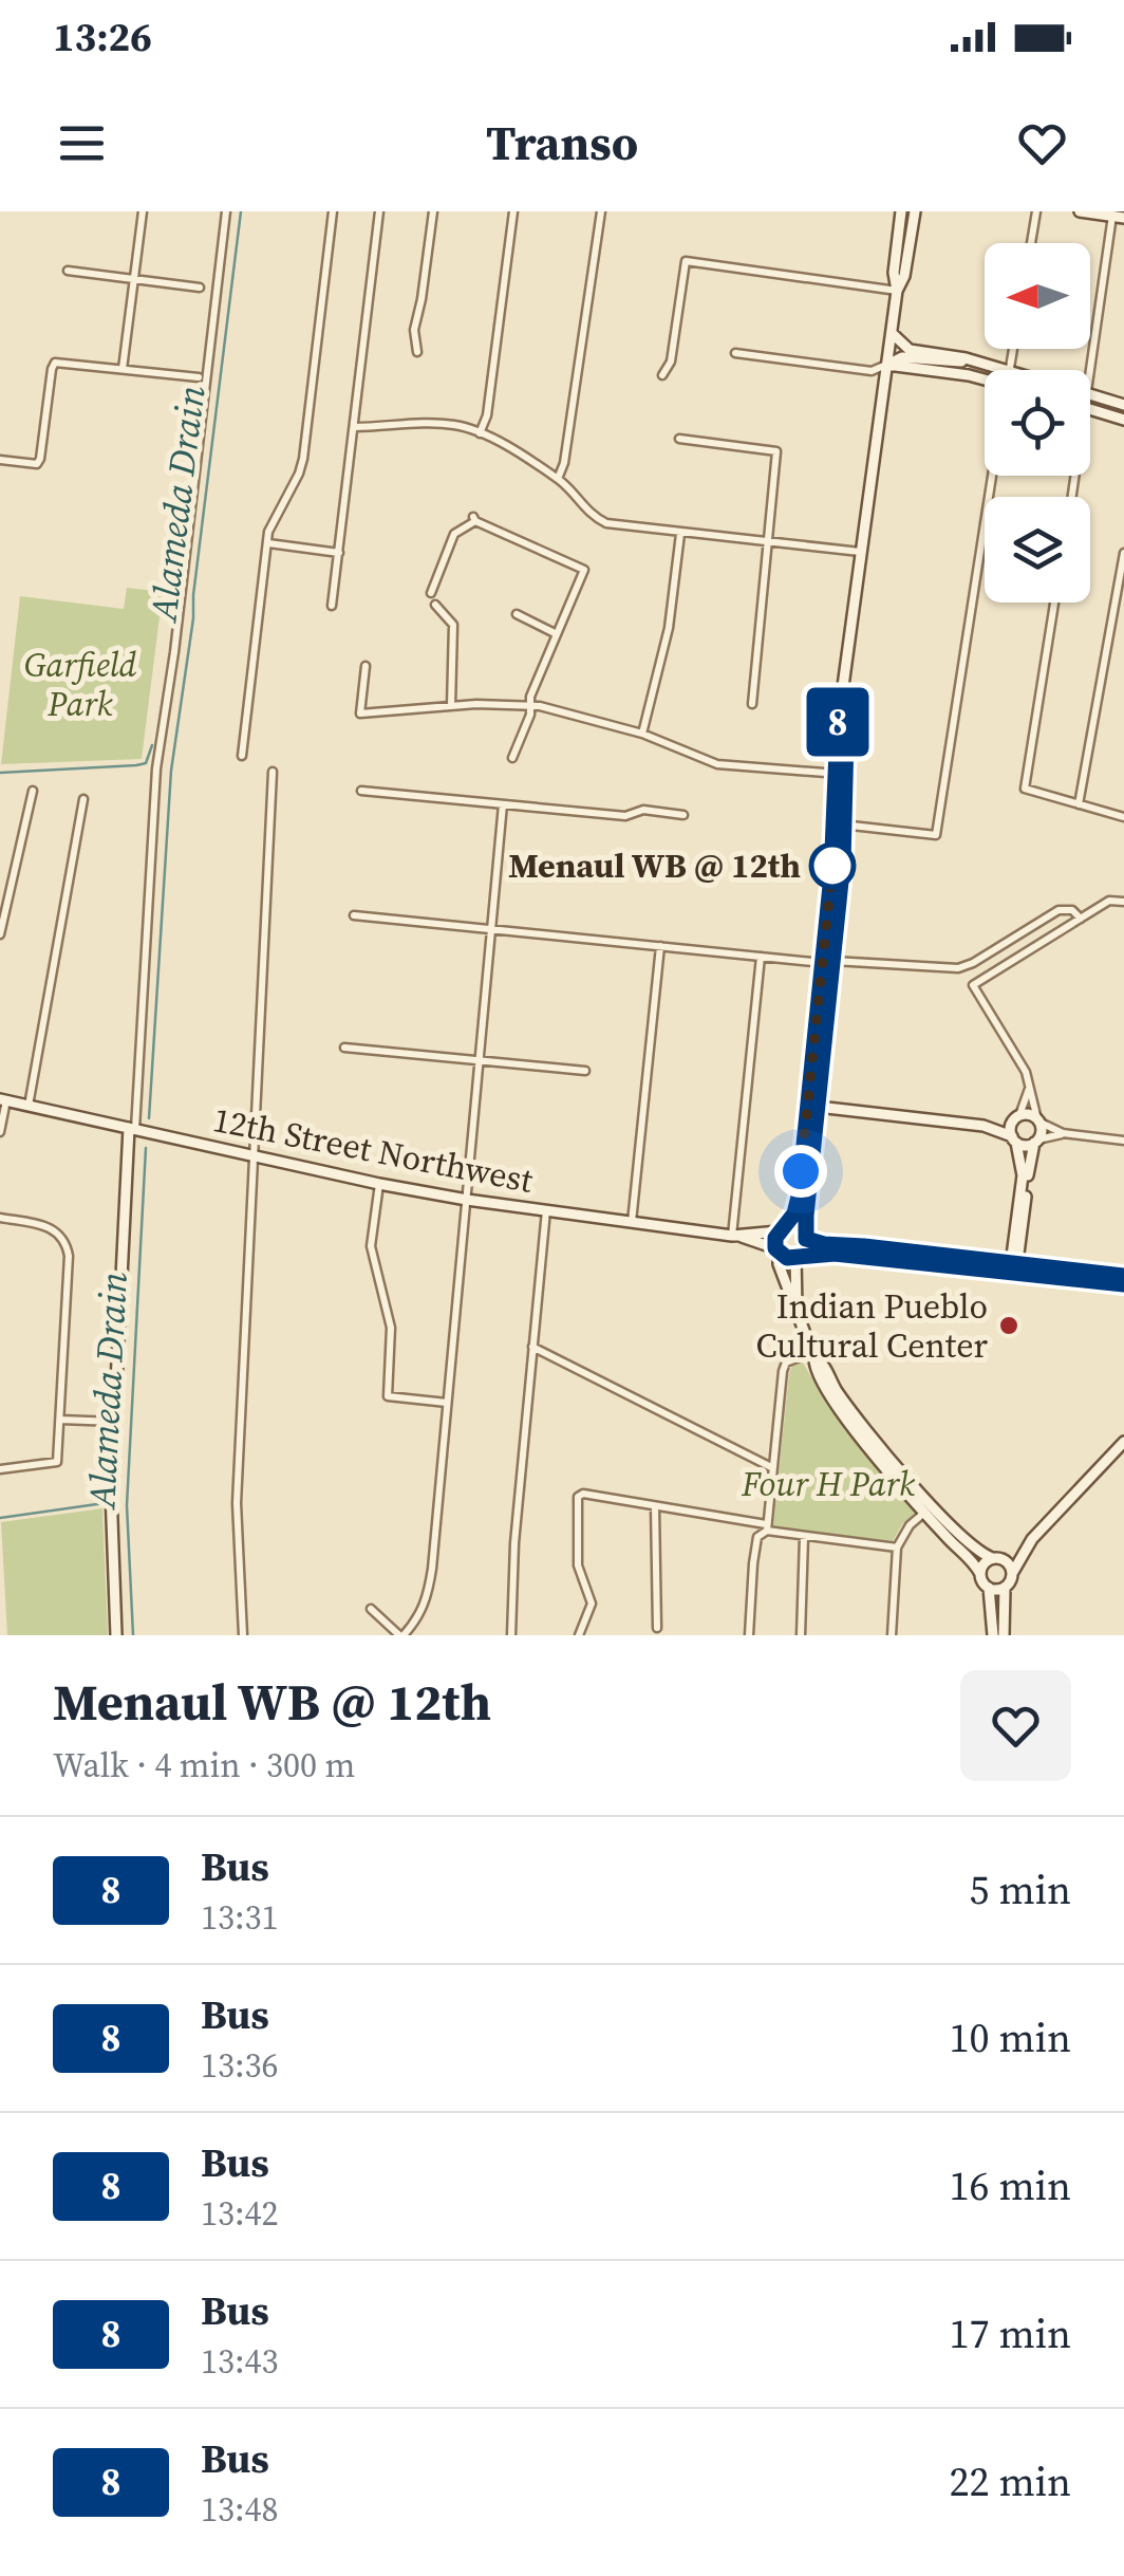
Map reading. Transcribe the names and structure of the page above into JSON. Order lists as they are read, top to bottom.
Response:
{
  "streets": {
    "main road": ["12th Street Northwest"]
  },
  "water": ["Alameda Drain"],
  "parks": ["Garfield Park", "Four H Park"],
  "places": ["Menaul WB @ 12th", "Indian Pueblo Cultural Center"],
  "lines": ["bus line 8"],
  "north": "left",
  "page": {
    "status": "13:26",
    "header": "Transo",
    "on_map": "8",
    "heading": ["Menaul WB @ 12th", "Walk · 4 min · 300 m"],
    "list": [
      {
        "mark": "8",
        "name": "Bus",
        "note": "13:31",
        "value": "5 min"
      },
      {
        "mark": "8",
        "name": "Bus",
        "note": "13:36",
        "value": "10 min"
      },
      {
        "mark": "8",
        "name": "Bus",
        "note": "13:42",
        "value": "16 min"
      },
      {
        "mark": "8",
        "name": "Bus",
        "note": "13:43",
        "value": "17 min"
      },
      {
        "mark": "8",
        "name": "Bus",
        "note": "13:48",
        "value": "22 min"
      }
    ]
  }
}
